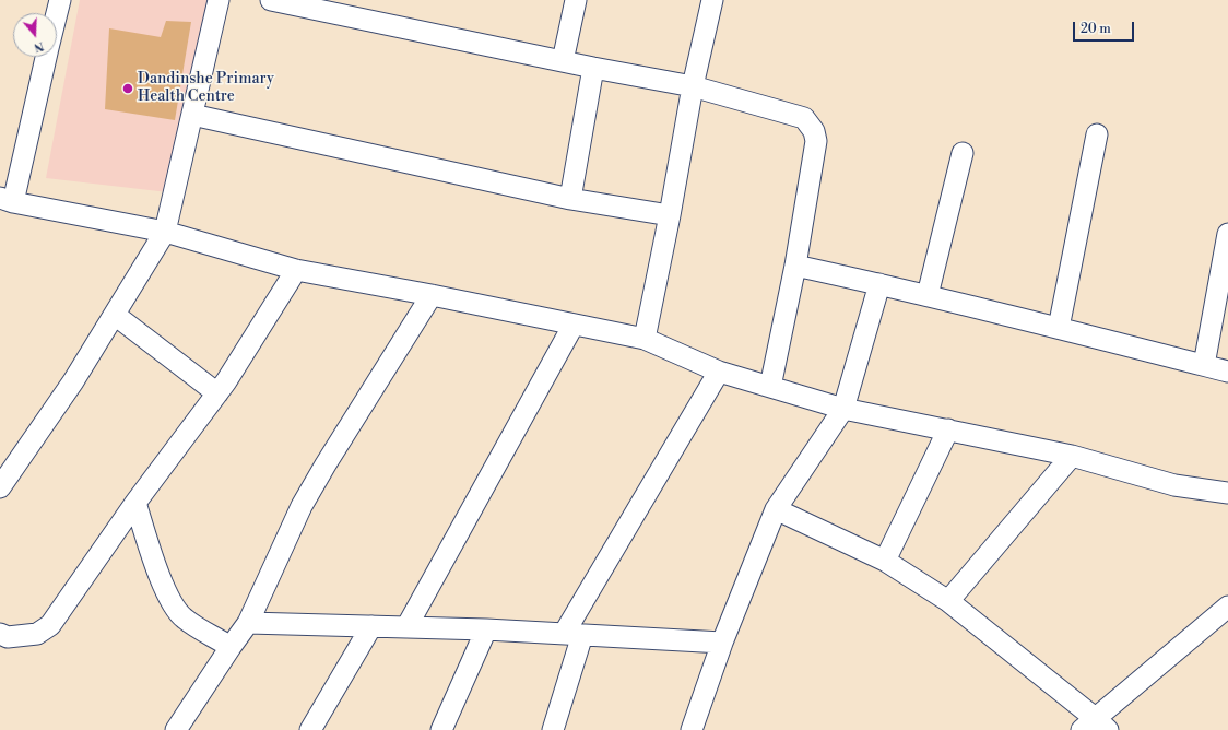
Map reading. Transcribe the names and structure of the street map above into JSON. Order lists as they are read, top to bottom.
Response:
{
  "places": ["Dandinshe Primary Health Centre"],
  "scale_bar": "20 m",
  "north": "bottom"
}
